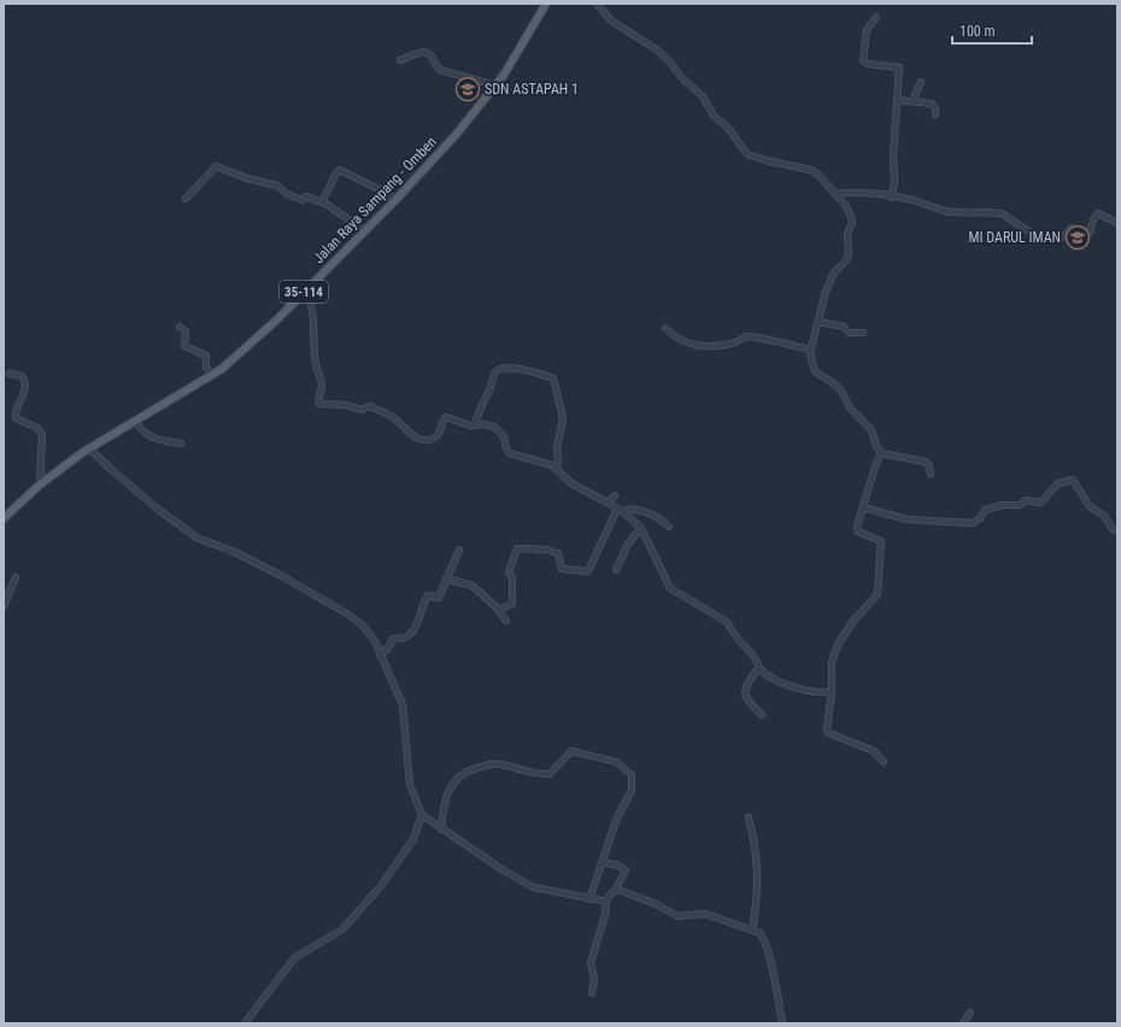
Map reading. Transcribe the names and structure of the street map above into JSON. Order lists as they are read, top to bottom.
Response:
{
  "streets": {
    "main road": ["Jalan Raya Sampang - Omben", "35-114"]
  },
  "places": {
    "school or university": ["SDN ASTAPAH 1", "MI DARUL IMAN"]
  },
  "scale_bar": "100 m"
}
